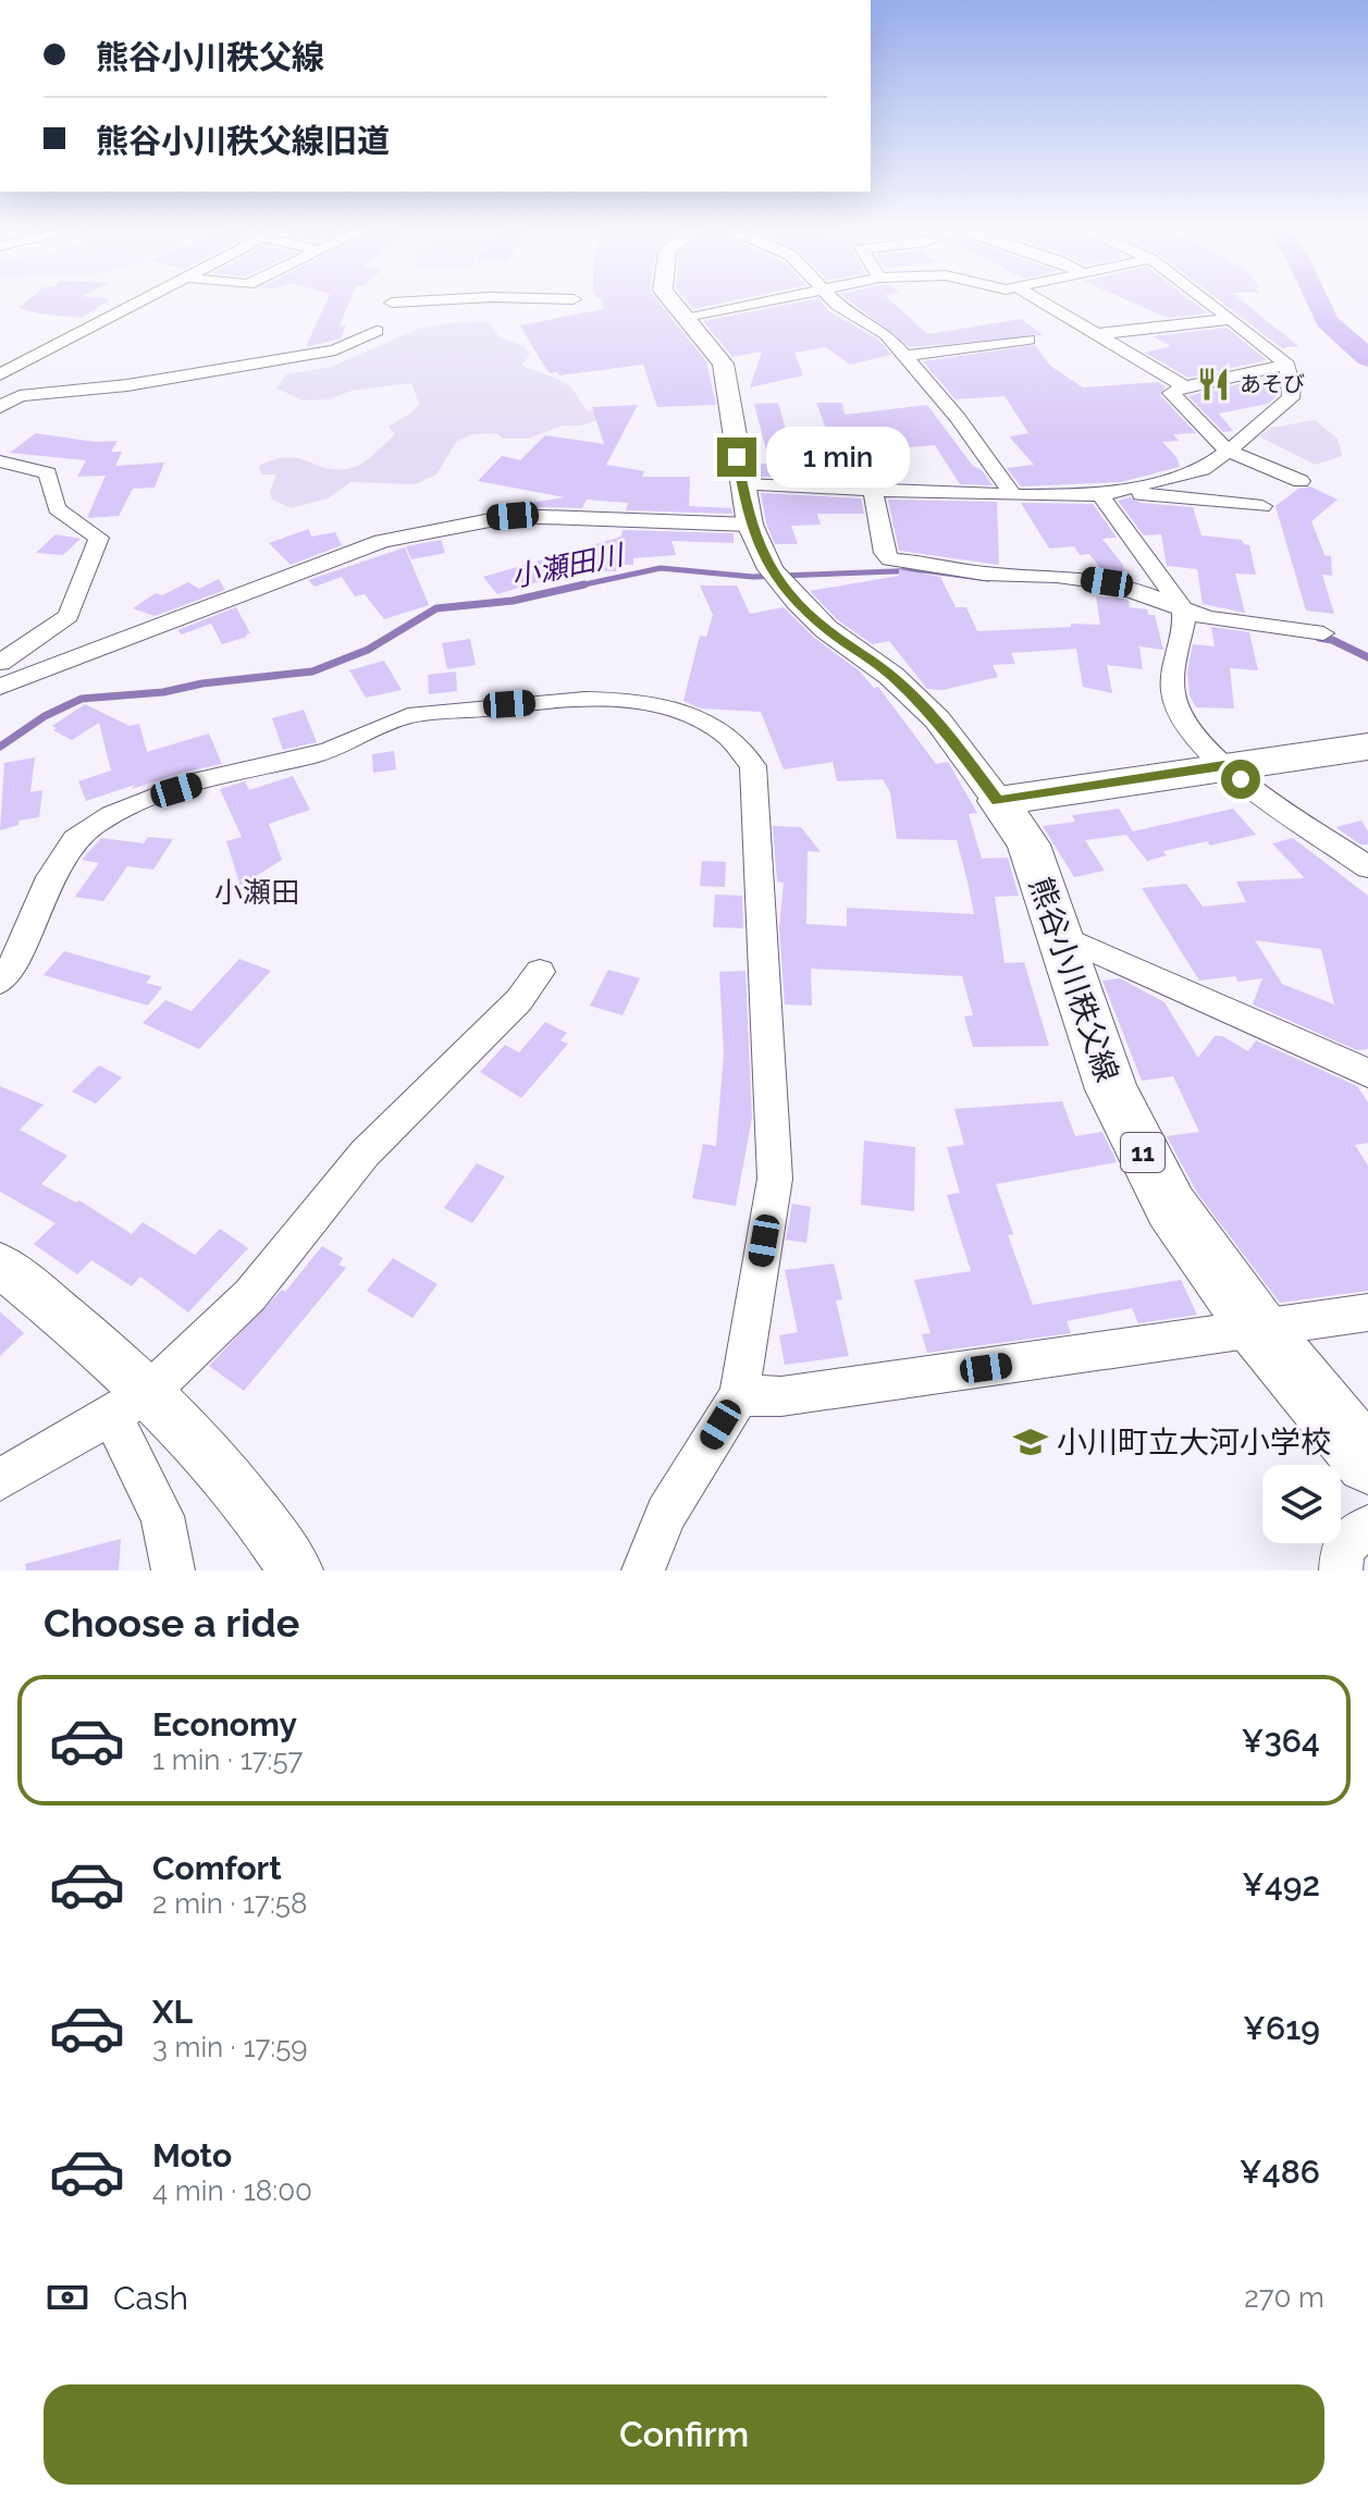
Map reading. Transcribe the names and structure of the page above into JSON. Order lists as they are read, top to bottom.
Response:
{
  "streets": {
    "main road": ["熊谷小川秩父線", "11"]
  },
  "districts": ["小瀬田"],
  "water": ["小瀬田川"],
  "places": {
    "restaurant": ["あそび"],
    "school or university": ["小川町立大河小学校"]
  },
  "page": {
    "banner": ["熊谷小川秩父線", "熊谷小川秩父線旧道"],
    "bubble": "1 min",
    "heading": "Choose a ride",
    "list": [
      {
        "name": "Economy",
        "note": "1 min · 17:57",
        "value": "¥364"
      },
      {
        "name": "Comfort",
        "note": "2 min · 17:58",
        "value": "¥492"
      },
      {
        "name": "XL",
        "note": "3 min · 17:59",
        "value": "¥619"
      },
      {
        "name": "Moto",
        "note": "4 min · 18:00",
        "value": "¥486"
      }
    ],
    "pay": ["Cash", "270 m"],
    "buttons": "Confirm"
  }
}
